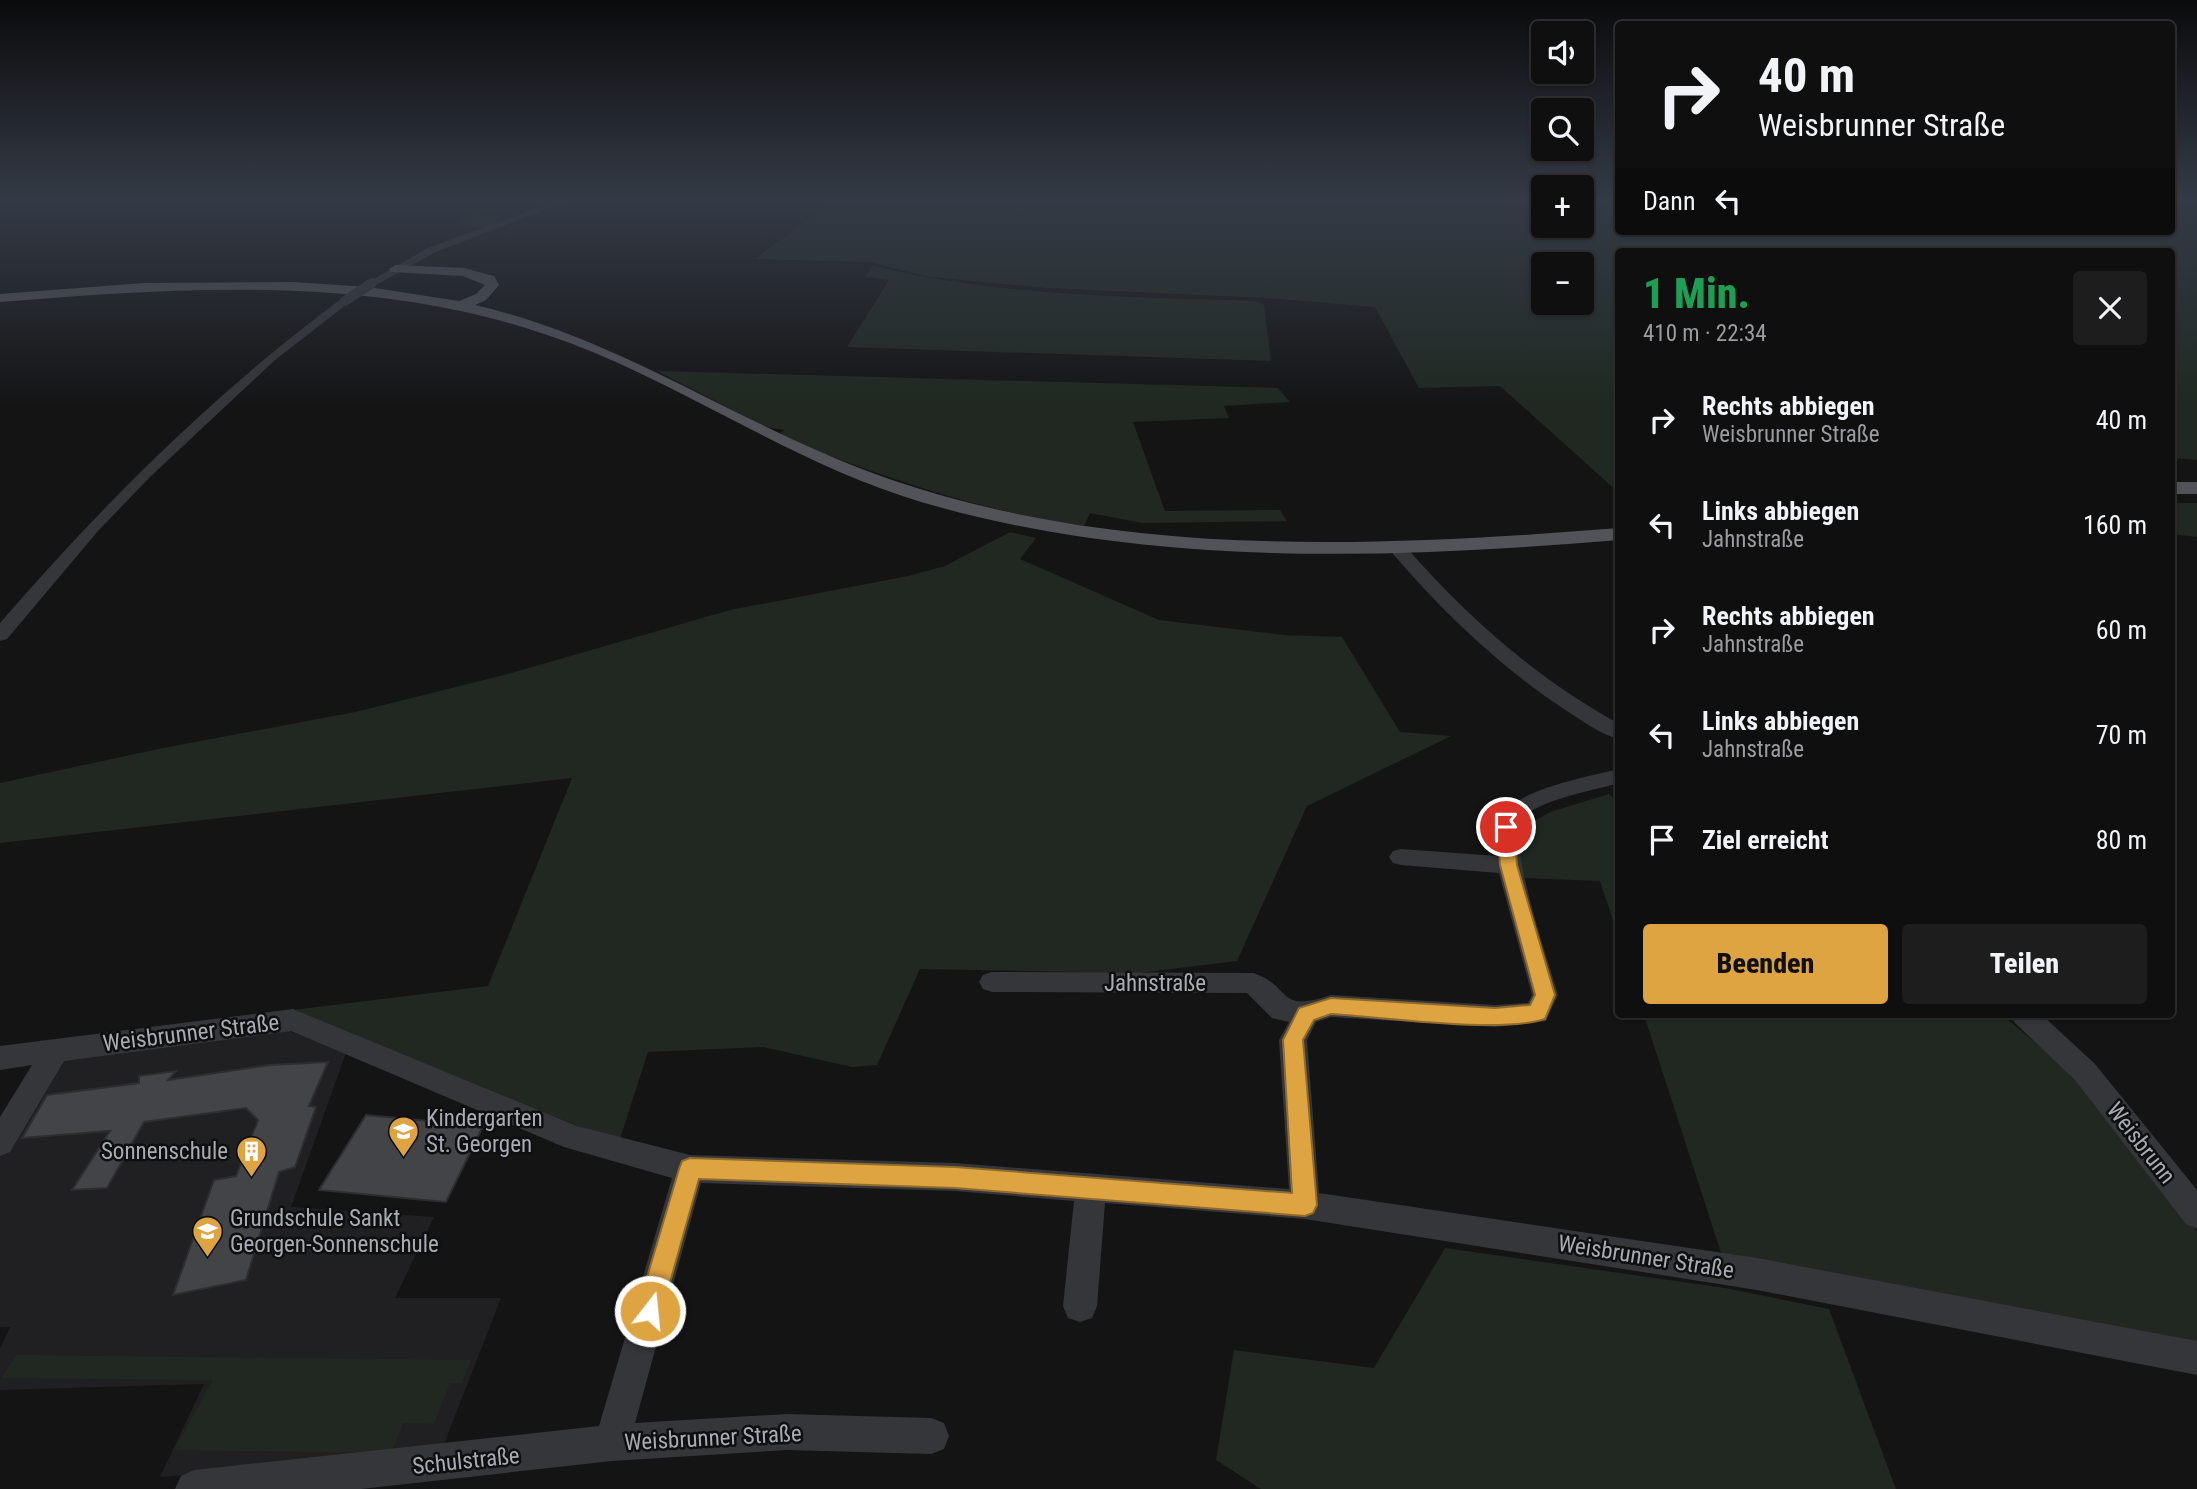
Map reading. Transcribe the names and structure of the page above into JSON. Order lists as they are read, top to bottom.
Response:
{
  "streets": {
    "street": [
      "Jahnstraße",
      "Weisbrunner Straße",
      "Weisbrunn",
      "Schulstraße"
    ]
  },
  "crossings": [
    ["Weisbrunner Straße", "Schulstraße"]
  ],
  "places": {
    "school or university": ["Kindergarten St. Georgen", "Grundschule Sankt Georgen-Sonnenschule"],
    "building": ["Sonnenschule"]
  },
  "page": {
    "map_buttons": ["+", "−"],
    "turn": ["40 m", "Weisbrunner Straße"],
    "then": "Dann",
    "heading": ["1 Min.", "410 m · 22:34"],
    "list": [
      {
        "name": "Rechts abbiegen",
        "note": "Weisbrunner Straße",
        "value": "40 m"
      },
      {
        "name": "Links abbiegen",
        "note": "Jahnstraße",
        "value": "160 m"
      },
      {
        "name": "Rechts abbiegen",
        "note": "Jahnstraße",
        "value": "60 m"
      },
      {
        "name": "Links abbiegen",
        "note": "Jahnstraße",
        "value": "70 m"
      },
      {
        "name": "Ziel erreicht",
        "value": "80 m"
      }
    ],
    "buttons": ["Beenden", "Teilen"]
  }
}
